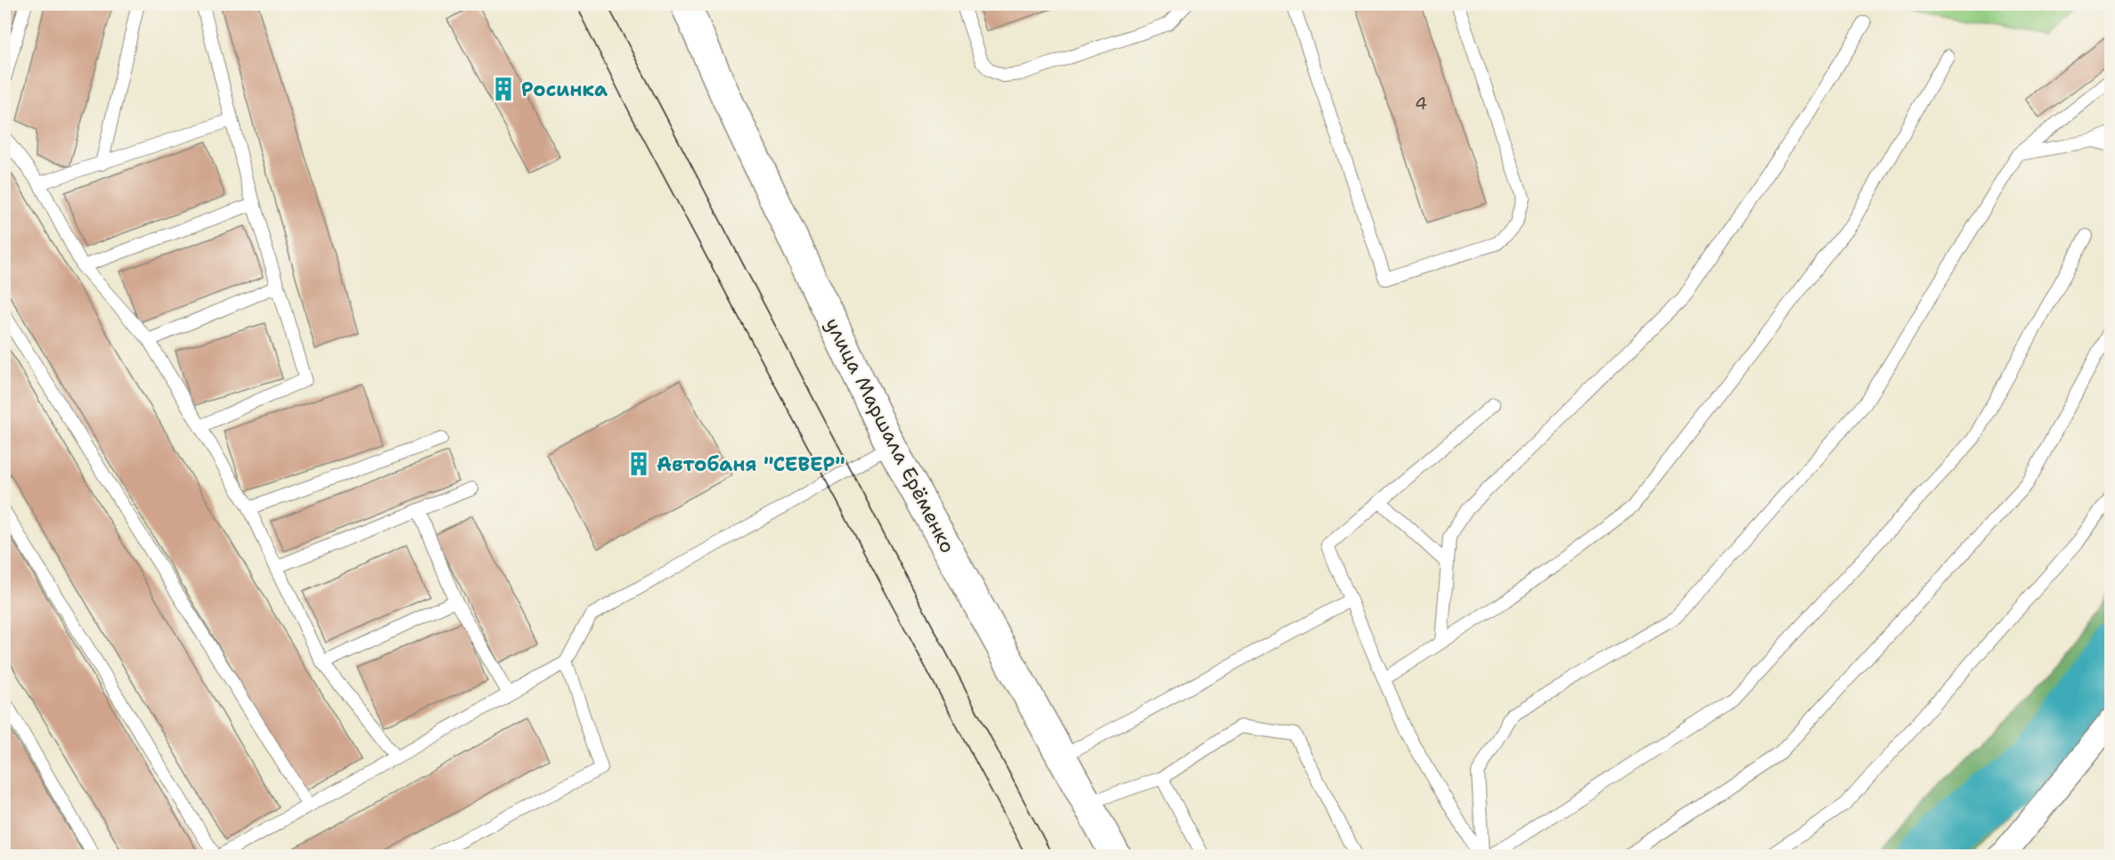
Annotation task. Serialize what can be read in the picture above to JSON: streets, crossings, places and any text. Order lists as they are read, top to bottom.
{
  "streets": {
    "main road": ["улица Маршала Ерёменко"]
  },
  "places": {
    "building": ["Росинка", "Автобаня \"СЕВЕР\""]
  },
  "house_numbers": ["4"]
}
